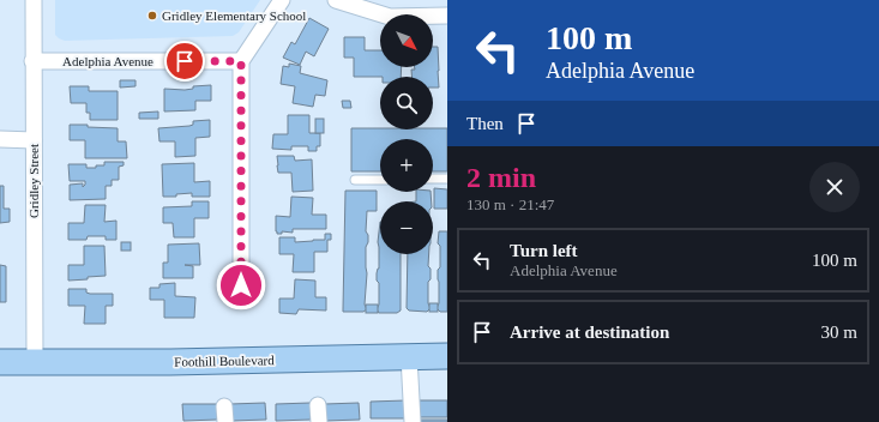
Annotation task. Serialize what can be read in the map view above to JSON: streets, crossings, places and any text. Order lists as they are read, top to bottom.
{
  "streets": {
    "main road": ["Foothill Boulevard"],
    "street": ["Adelphia Avenue", "Gridley Street"]
  },
  "crossings": [
    ["Adelphia Avenue", "Gridley Street"],
    ["Gridley Street", "Foothill Boulevard"]
  ],
  "places": ["Gridley Elementary School"],
  "north": "bottom right",
  "page": {
    "turn": ["100 m", "Adelphia Avenue"],
    "map_buttons": ["+", "−"],
    "then": "Then",
    "heading": ["2 min", "130 m · 21:47"],
    "list": [
      {
        "name": "Turn left",
        "note": "Adelphia Avenue",
        "value": "100 m"
      },
      {
        "name": "Arrive at destination",
        "value": "30 m"
      }
    ]
  }
}
